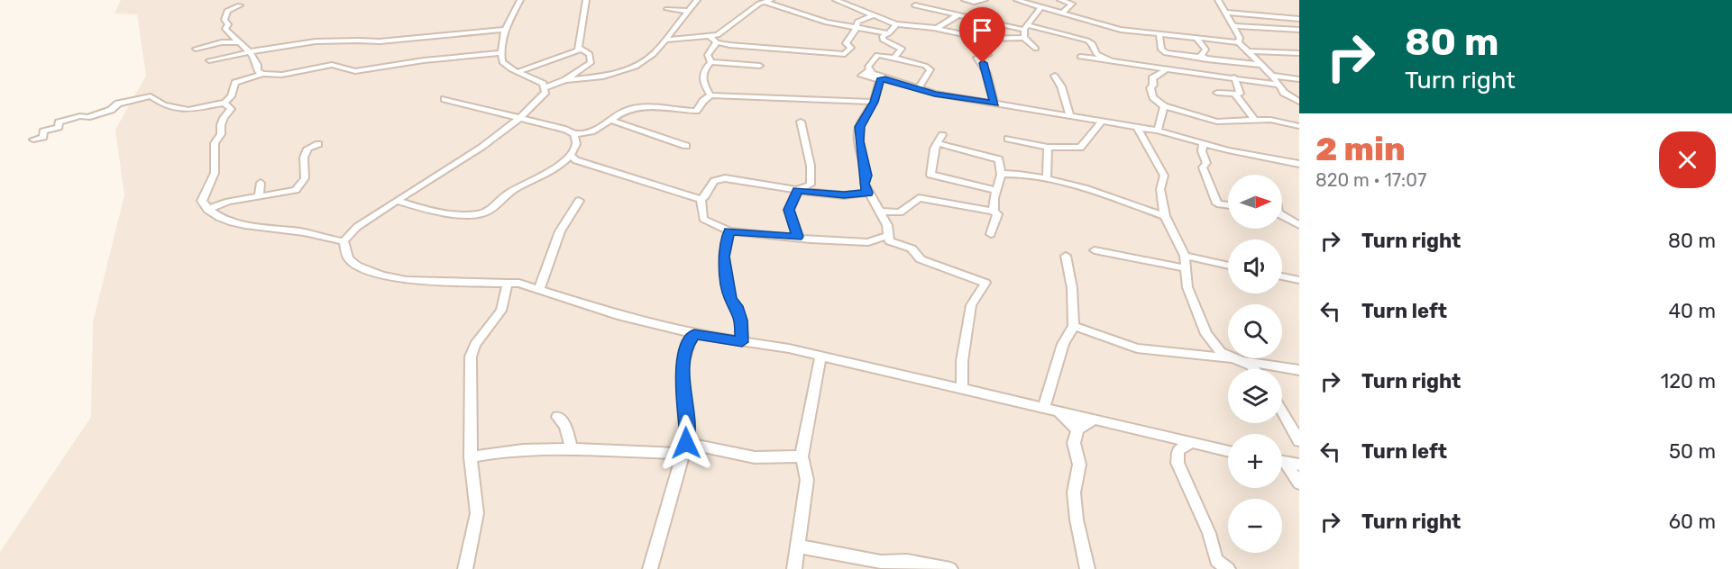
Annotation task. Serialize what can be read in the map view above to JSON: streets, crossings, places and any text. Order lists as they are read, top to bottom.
{
  "north": "right",
  "page": {
    "turn": ["80 m", "Turn right"],
    "heading": ["2 min", "820 m · 17:07"],
    "map_buttons": ["+", "−"],
    "list": [
      {
        "name": "Turn right",
        "value": "80 m"
      },
      {
        "name": "Turn left",
        "value": "40 m"
      },
      {
        "name": "Turn right",
        "value": "120 m"
      },
      {
        "name": "Turn left",
        "value": "50 m"
      },
      {
        "name": "Turn right",
        "value": "60 m"
      }
    ]
  }
}
